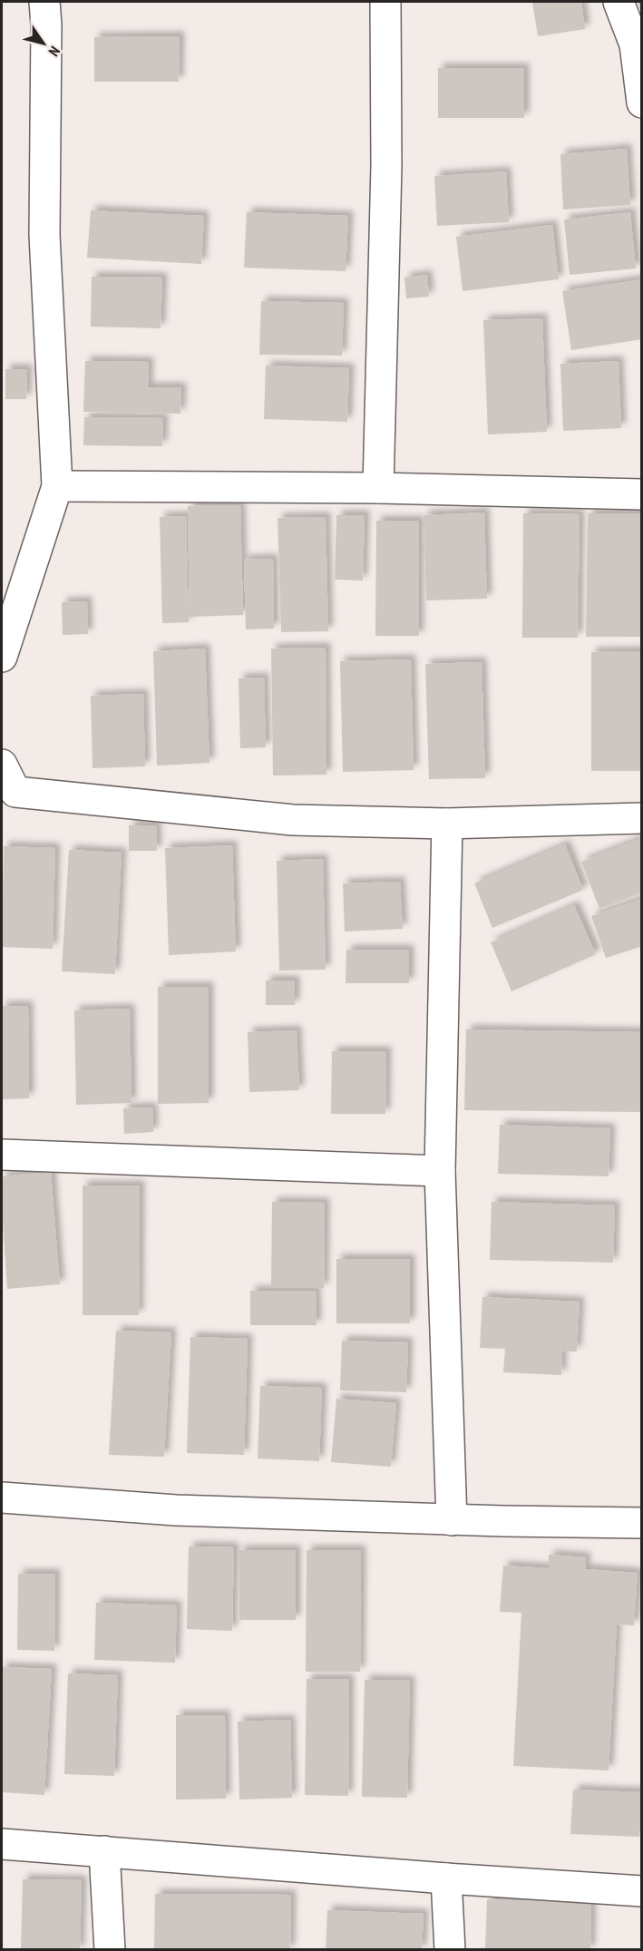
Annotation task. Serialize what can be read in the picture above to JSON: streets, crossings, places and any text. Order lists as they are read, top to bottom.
{
  "north": "bottom right"
}
